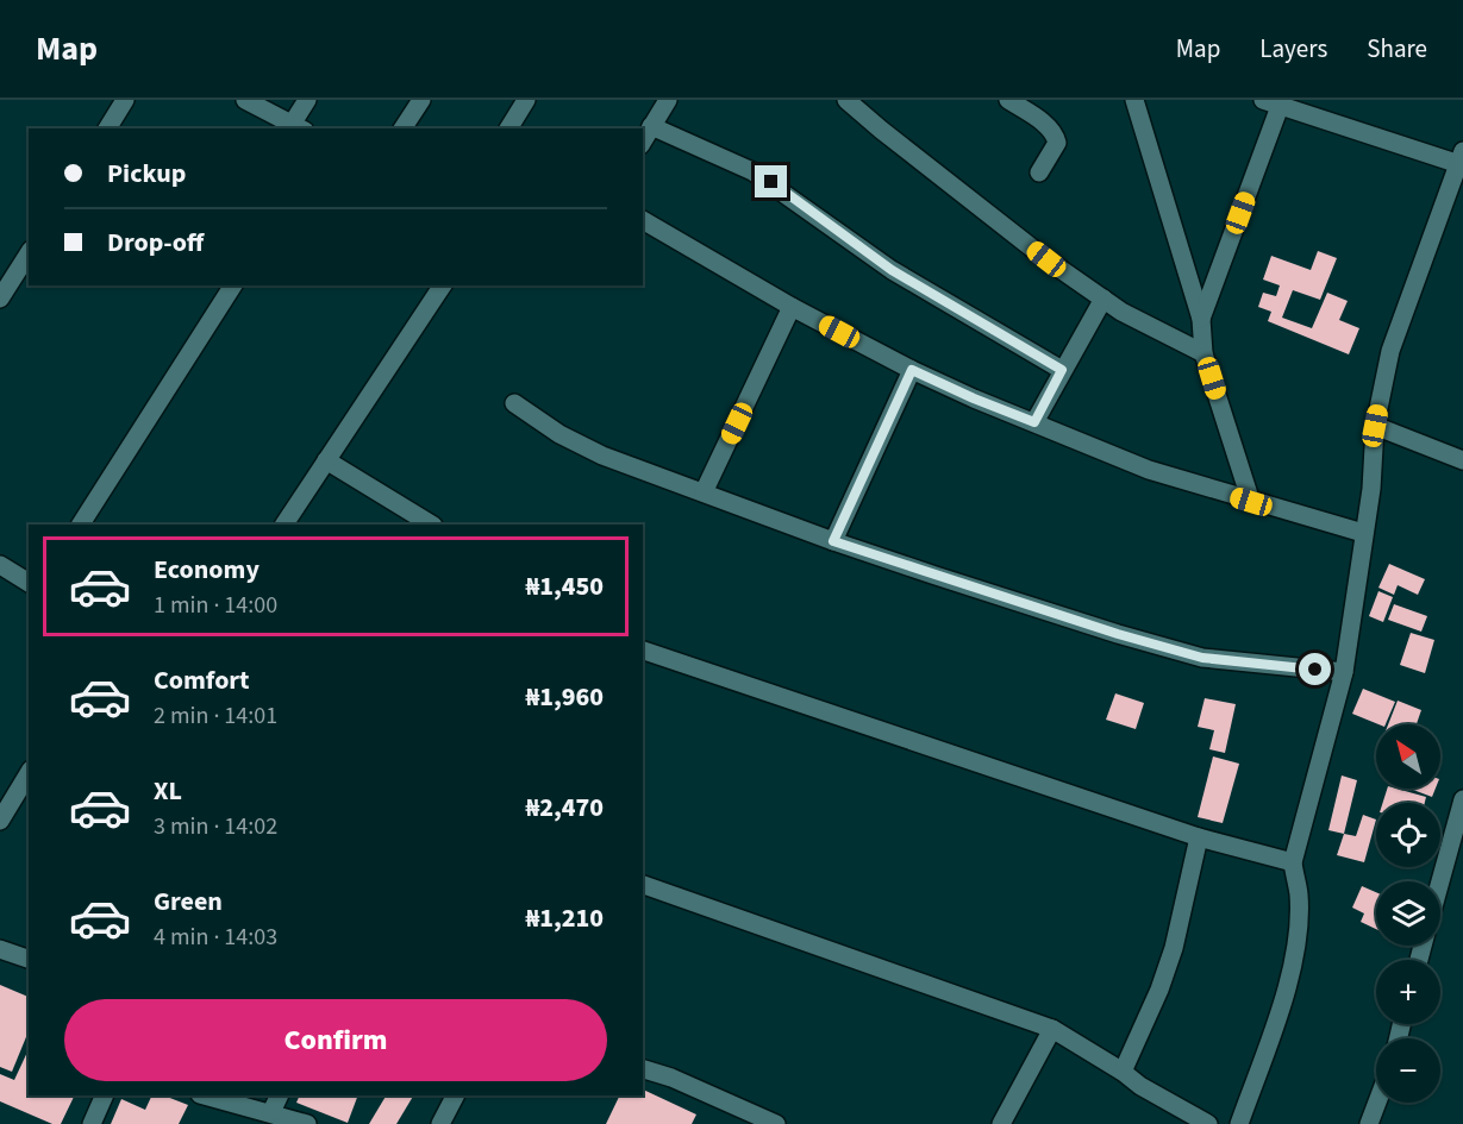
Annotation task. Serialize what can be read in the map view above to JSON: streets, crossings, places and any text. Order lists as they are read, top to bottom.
{
  "north": "top left",
  "page": {
    "header": "Map",
    "nav": ["Map", "Layers", "Share"],
    "banner": ["Pickup", "Drop-off"],
    "list": [
      {
        "name": "Economy",
        "note": "1 min · 14:00",
        "value": "₦1,450"
      },
      {
        "name": "Comfort",
        "note": "2 min · 14:01",
        "value": "₦1,960"
      },
      {
        "name": "XL",
        "note": "3 min · 14:02",
        "value": "₦2,470"
      },
      {
        "name": "Green",
        "note": "4 min · 14:03",
        "value": "₦1,210"
      }
    ],
    "map_buttons": ["+", "−"],
    "buttons": "Confirm"
  }
}
